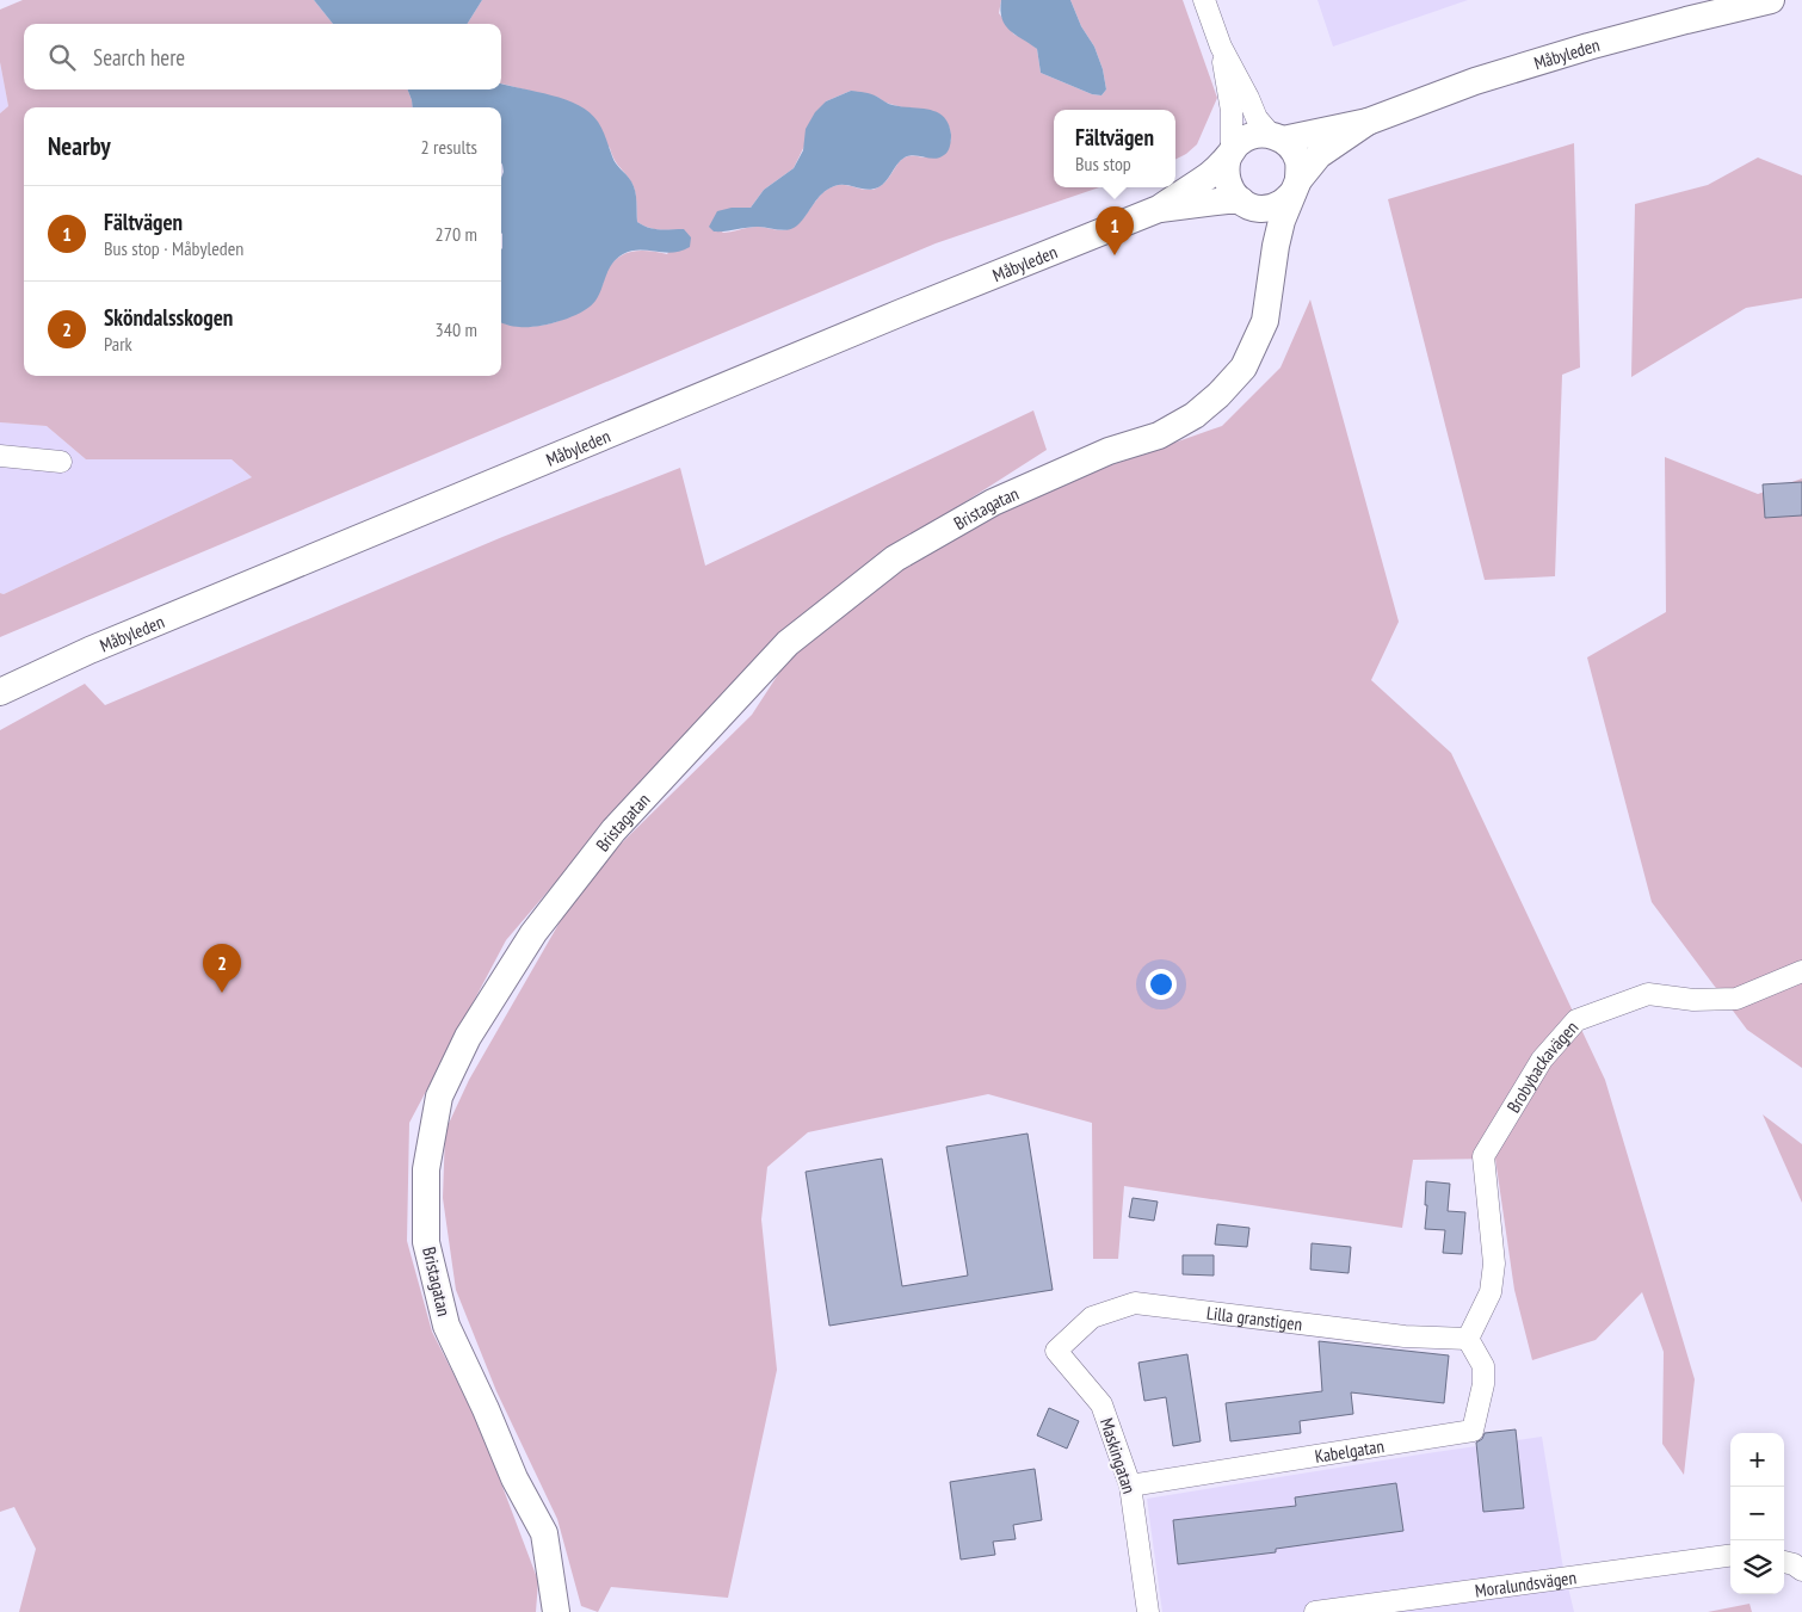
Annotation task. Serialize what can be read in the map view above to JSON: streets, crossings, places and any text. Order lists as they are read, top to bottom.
{
  "streets": {
    "street": [
      "Måbyleden",
      "Bristagatan",
      "Brobybackavägen",
      "Lilla granstigen",
      "Kabelgatan",
      "Maskingatan",
      "Moralundsvägen"
    ]
  },
  "crossings": [
    ["Måbyleden", "Bristagatan"],
    ["Brobybackavägen", "Lilla granstigen"],
    ["Brobybackavägen", "Kabelgatan"],
    ["Lilla granstigen", "Kabelgatan"],
    ["Lilla granstigen", "Maskingatan"],
    ["Kabelgatan", "Maskingatan"]
  ],
  "page": {
    "search": "Search here",
    "heading": ["Nearby", "2 results"],
    "popup": ["Fältvägen", "Bus stop"],
    "list": [
      {
        "mark": "1",
        "name": "Fältvägen",
        "note": "Bus stop · Måbyleden",
        "value": "270 m"
      },
      {
        "mark": "2",
        "name": "Sköndalsskogen",
        "note": "Park",
        "value": "340 m"
      }
    ],
    "pins": ["1", "2"],
    "map_buttons": ["+", "−"]
  }
}
